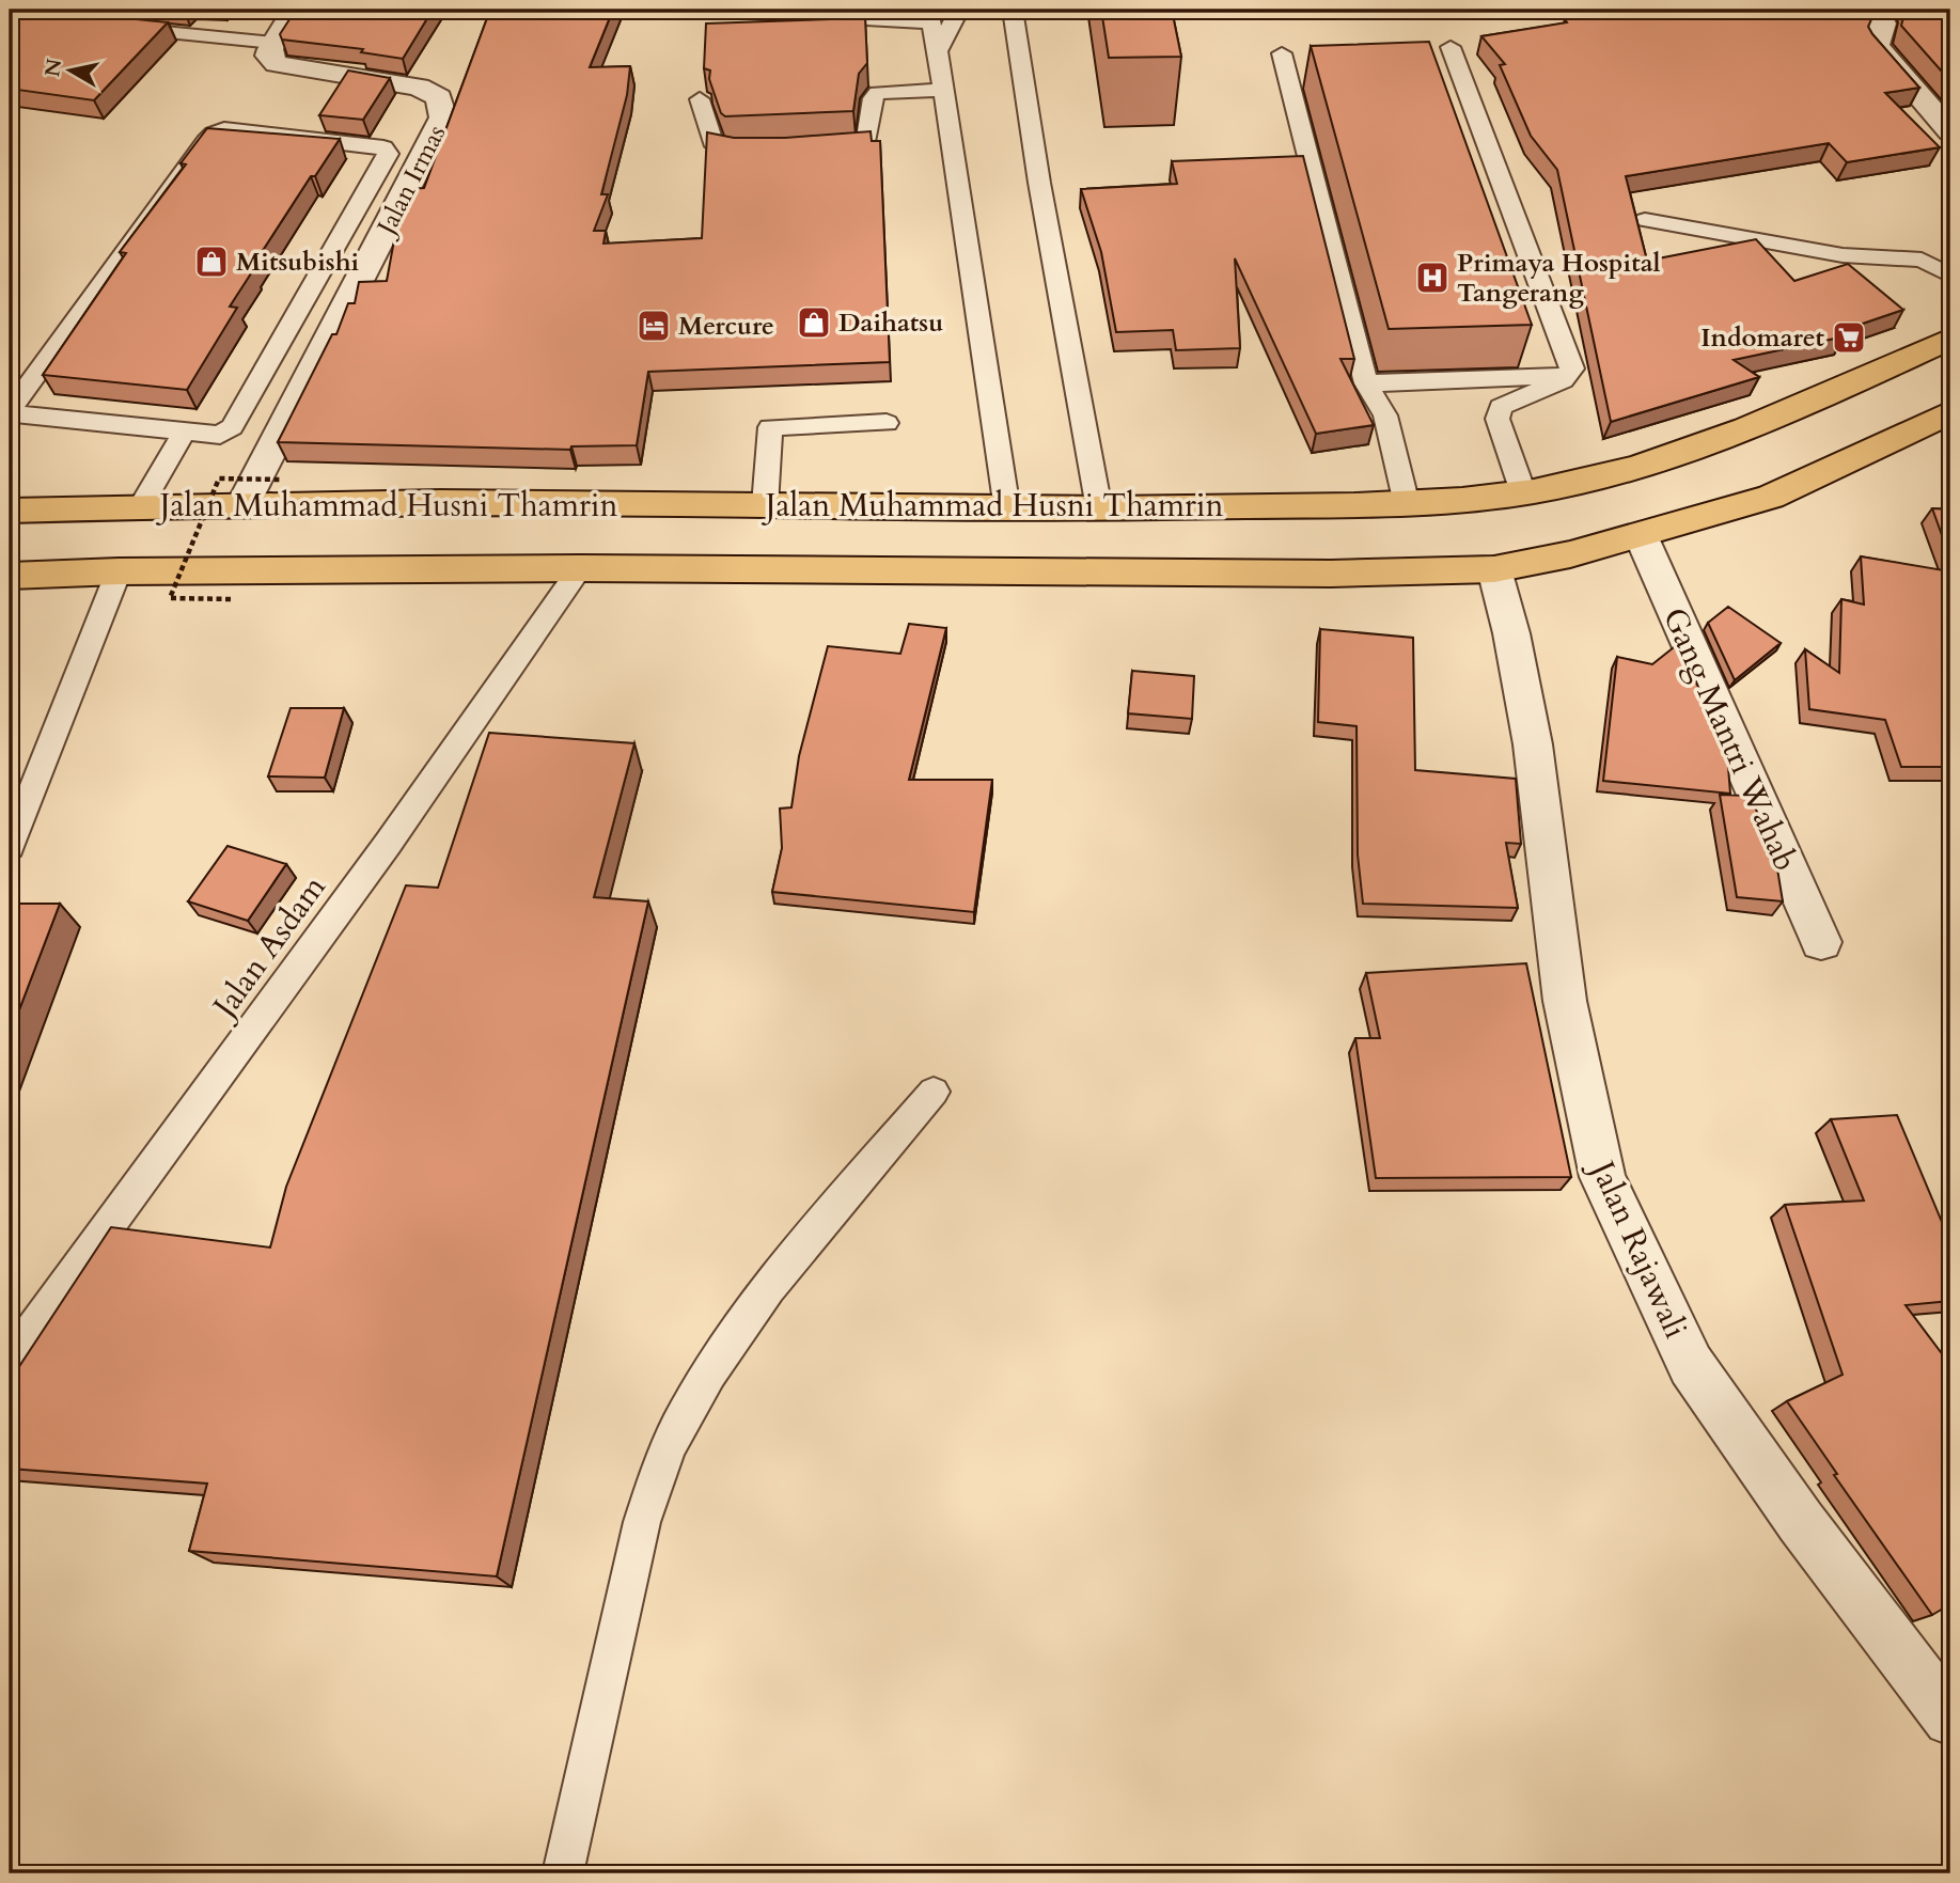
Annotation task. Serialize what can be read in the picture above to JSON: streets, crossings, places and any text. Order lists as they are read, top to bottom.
{
  "streets": {
    "main road": ["Jalan Muhammad Husni Thamrin"],
    "street": ["Jalan Irmas", "Gang Mantri Wahab", "Jalan Rajawali"],
    "lane": ["Jalan Asdam"]
  },
  "crossings": [
    ["Jalan Irmas", "Jalan Muhammad Husni Thamrin"],
    ["Jalan Muhammad Husni Thamrin", "Gang Mantri Wahab"],
    ["Jalan Muhammad Husni Thamrin", "Jalan Asdam"],
    ["Jalan Muhammad Husni Thamrin", "Jalan Rajawali"]
  ],
  "places": {
    "shop": ["Mitsubishi", "Daihatsu"],
    "hospital": ["Primaya Hospital Tangerang"],
    "hotel": ["Mercure"],
    "supermarket": ["Indomaret"]
  },
  "north": "left"
}
